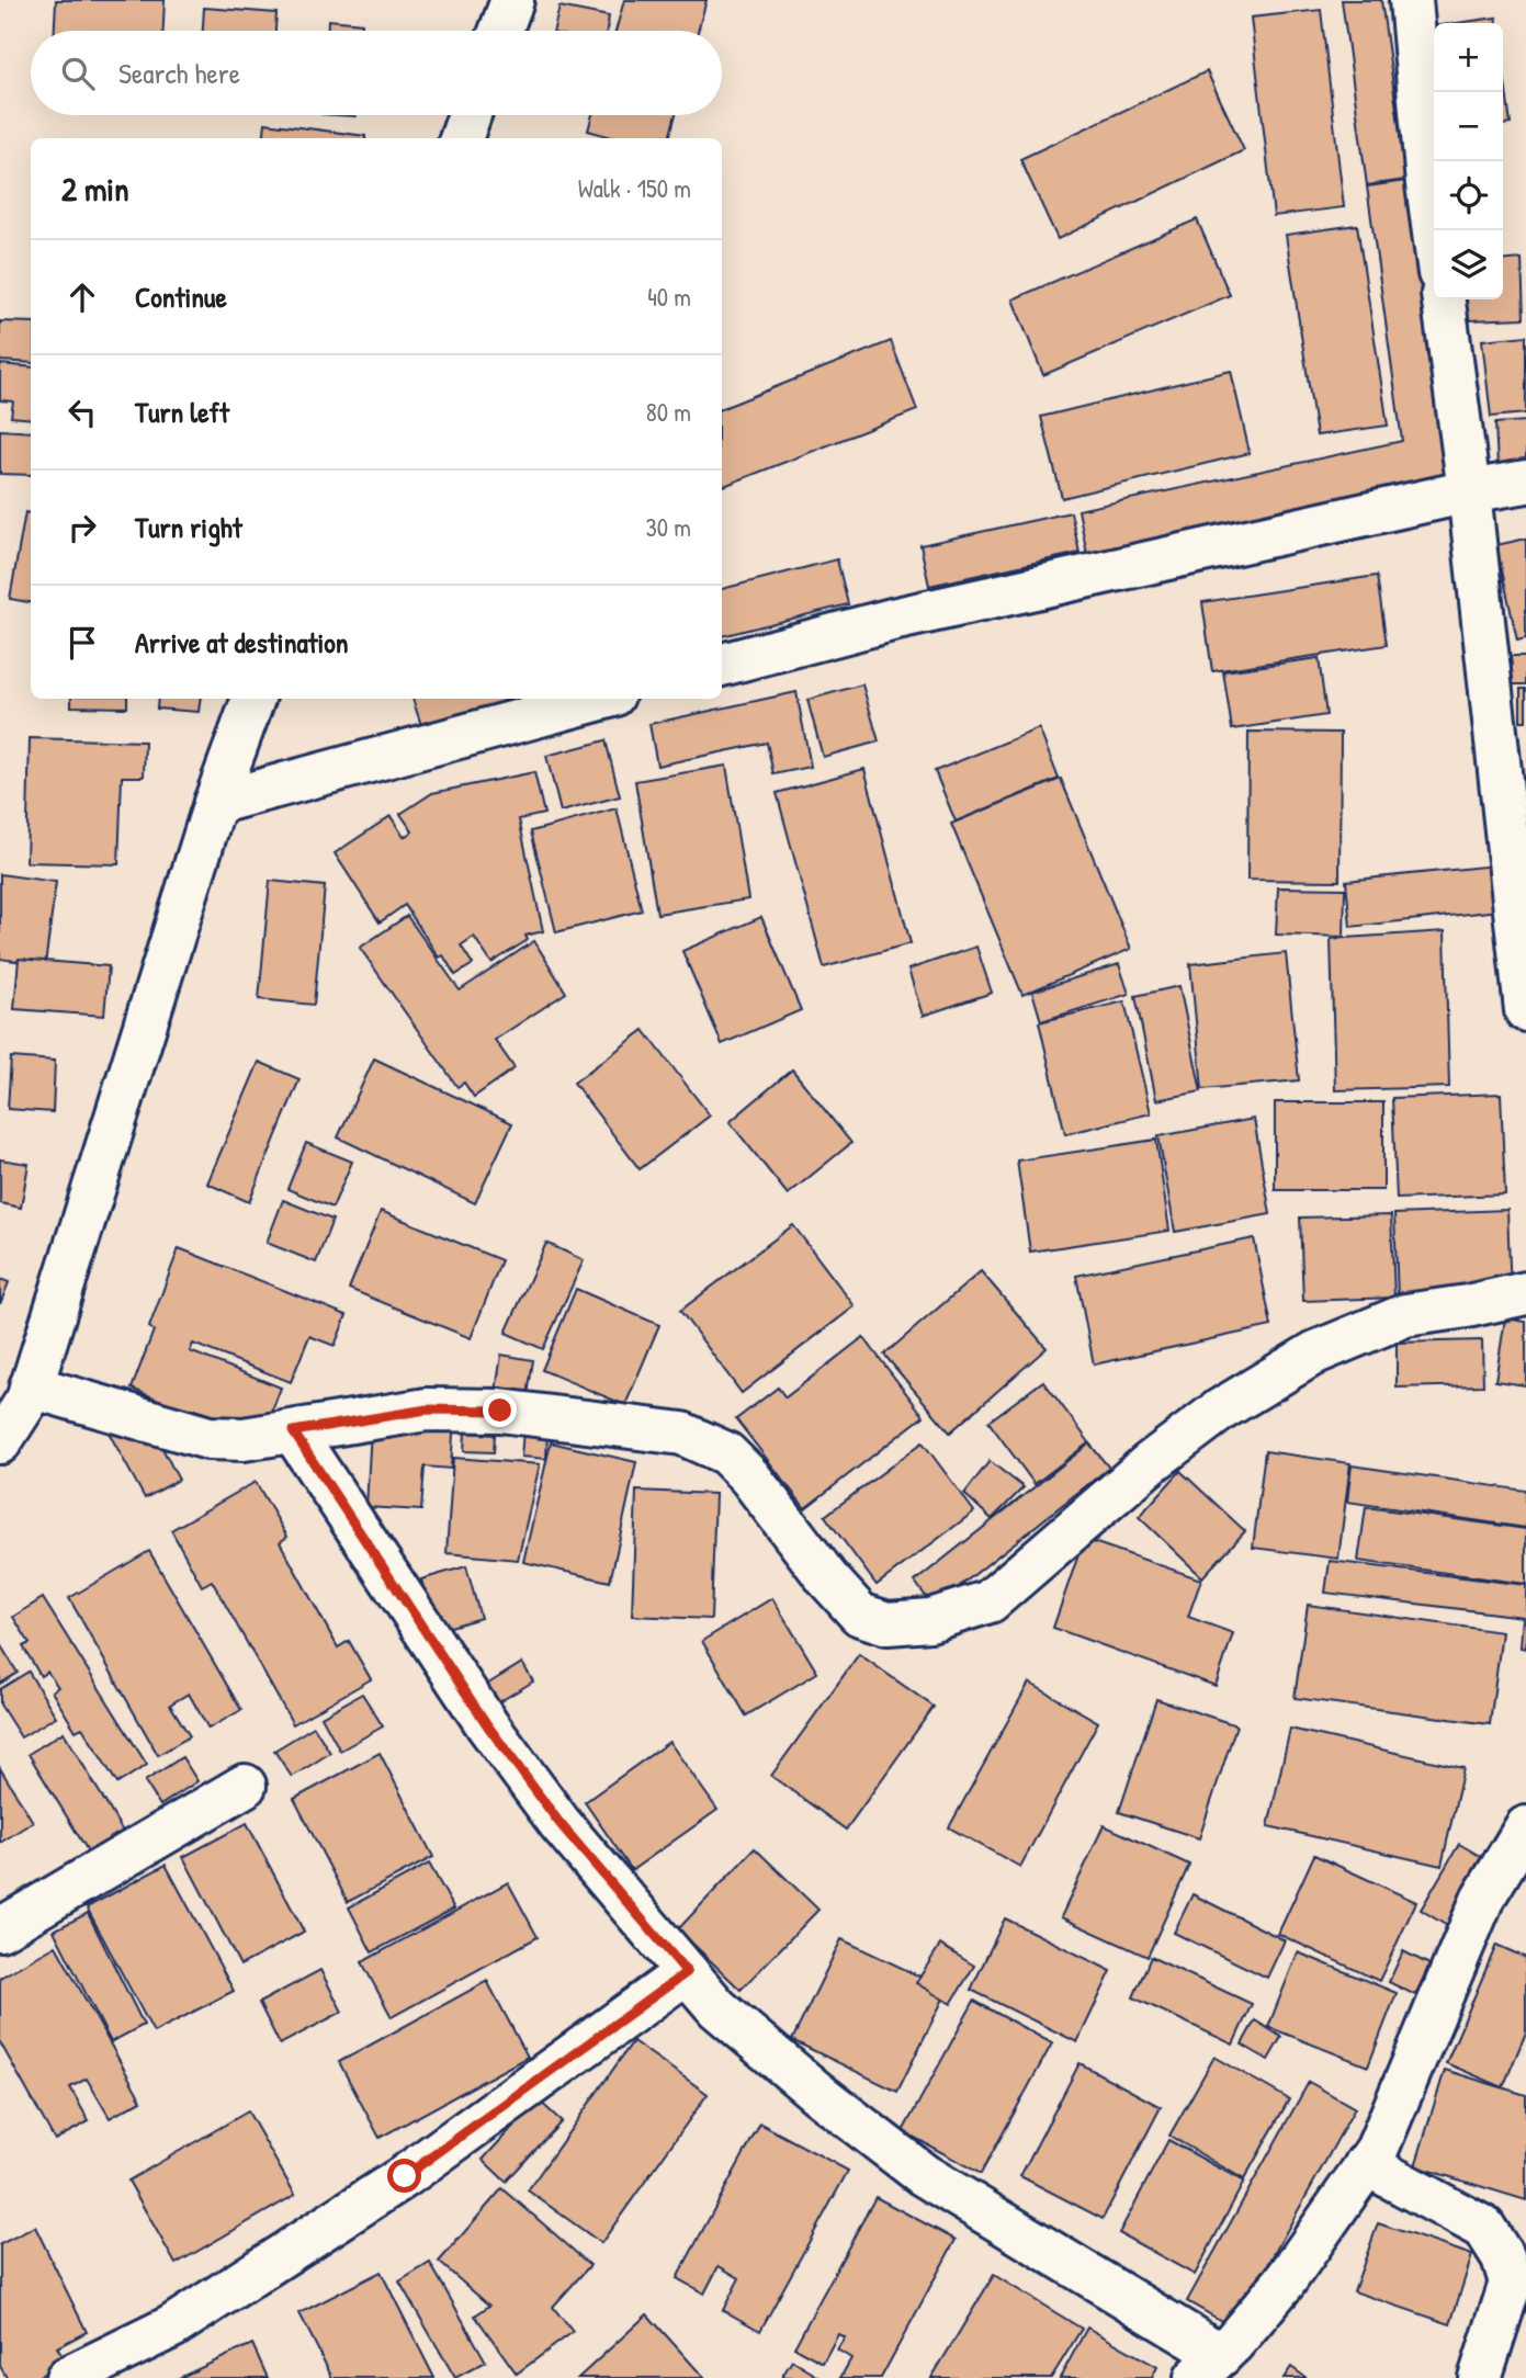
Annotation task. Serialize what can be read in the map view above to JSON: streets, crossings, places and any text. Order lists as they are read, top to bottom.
{
  "page": {
    "map_buttons": ["+", "−"],
    "search": "Search here",
    "heading": ["2 min", "Walk · 150 m"],
    "list": [
      ["Continue", "40 m"],
      ["Turn left", "80 m"],
      ["Turn right", "30 m"],
      "Arrive at destination"
    ]
  }
}
